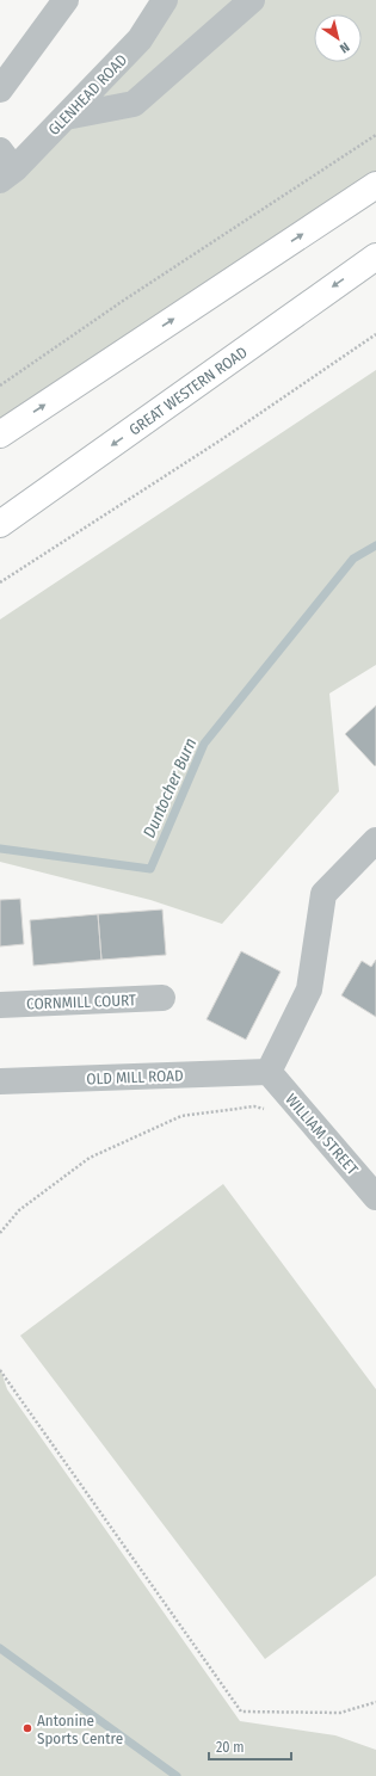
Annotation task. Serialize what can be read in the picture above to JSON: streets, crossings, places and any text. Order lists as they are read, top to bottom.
{
  "streets": {
    "main road": ["GREAT WESTERN ROAD"],
    "street": [
      "GLENHEAD ROAD",
      "CORNMILL COURT",
      "OLD MILL ROAD",
      "WILLIAM STREET"
    ]
  },
  "crossings": [
    ["OLD MILL ROAD", "WILLIAM STREET"]
  ],
  "water": ["Duntocher Burn"],
  "places": ["Antonine Sports Centre"],
  "scale_bar": "20 m",
  "north": "bottom right"
}
